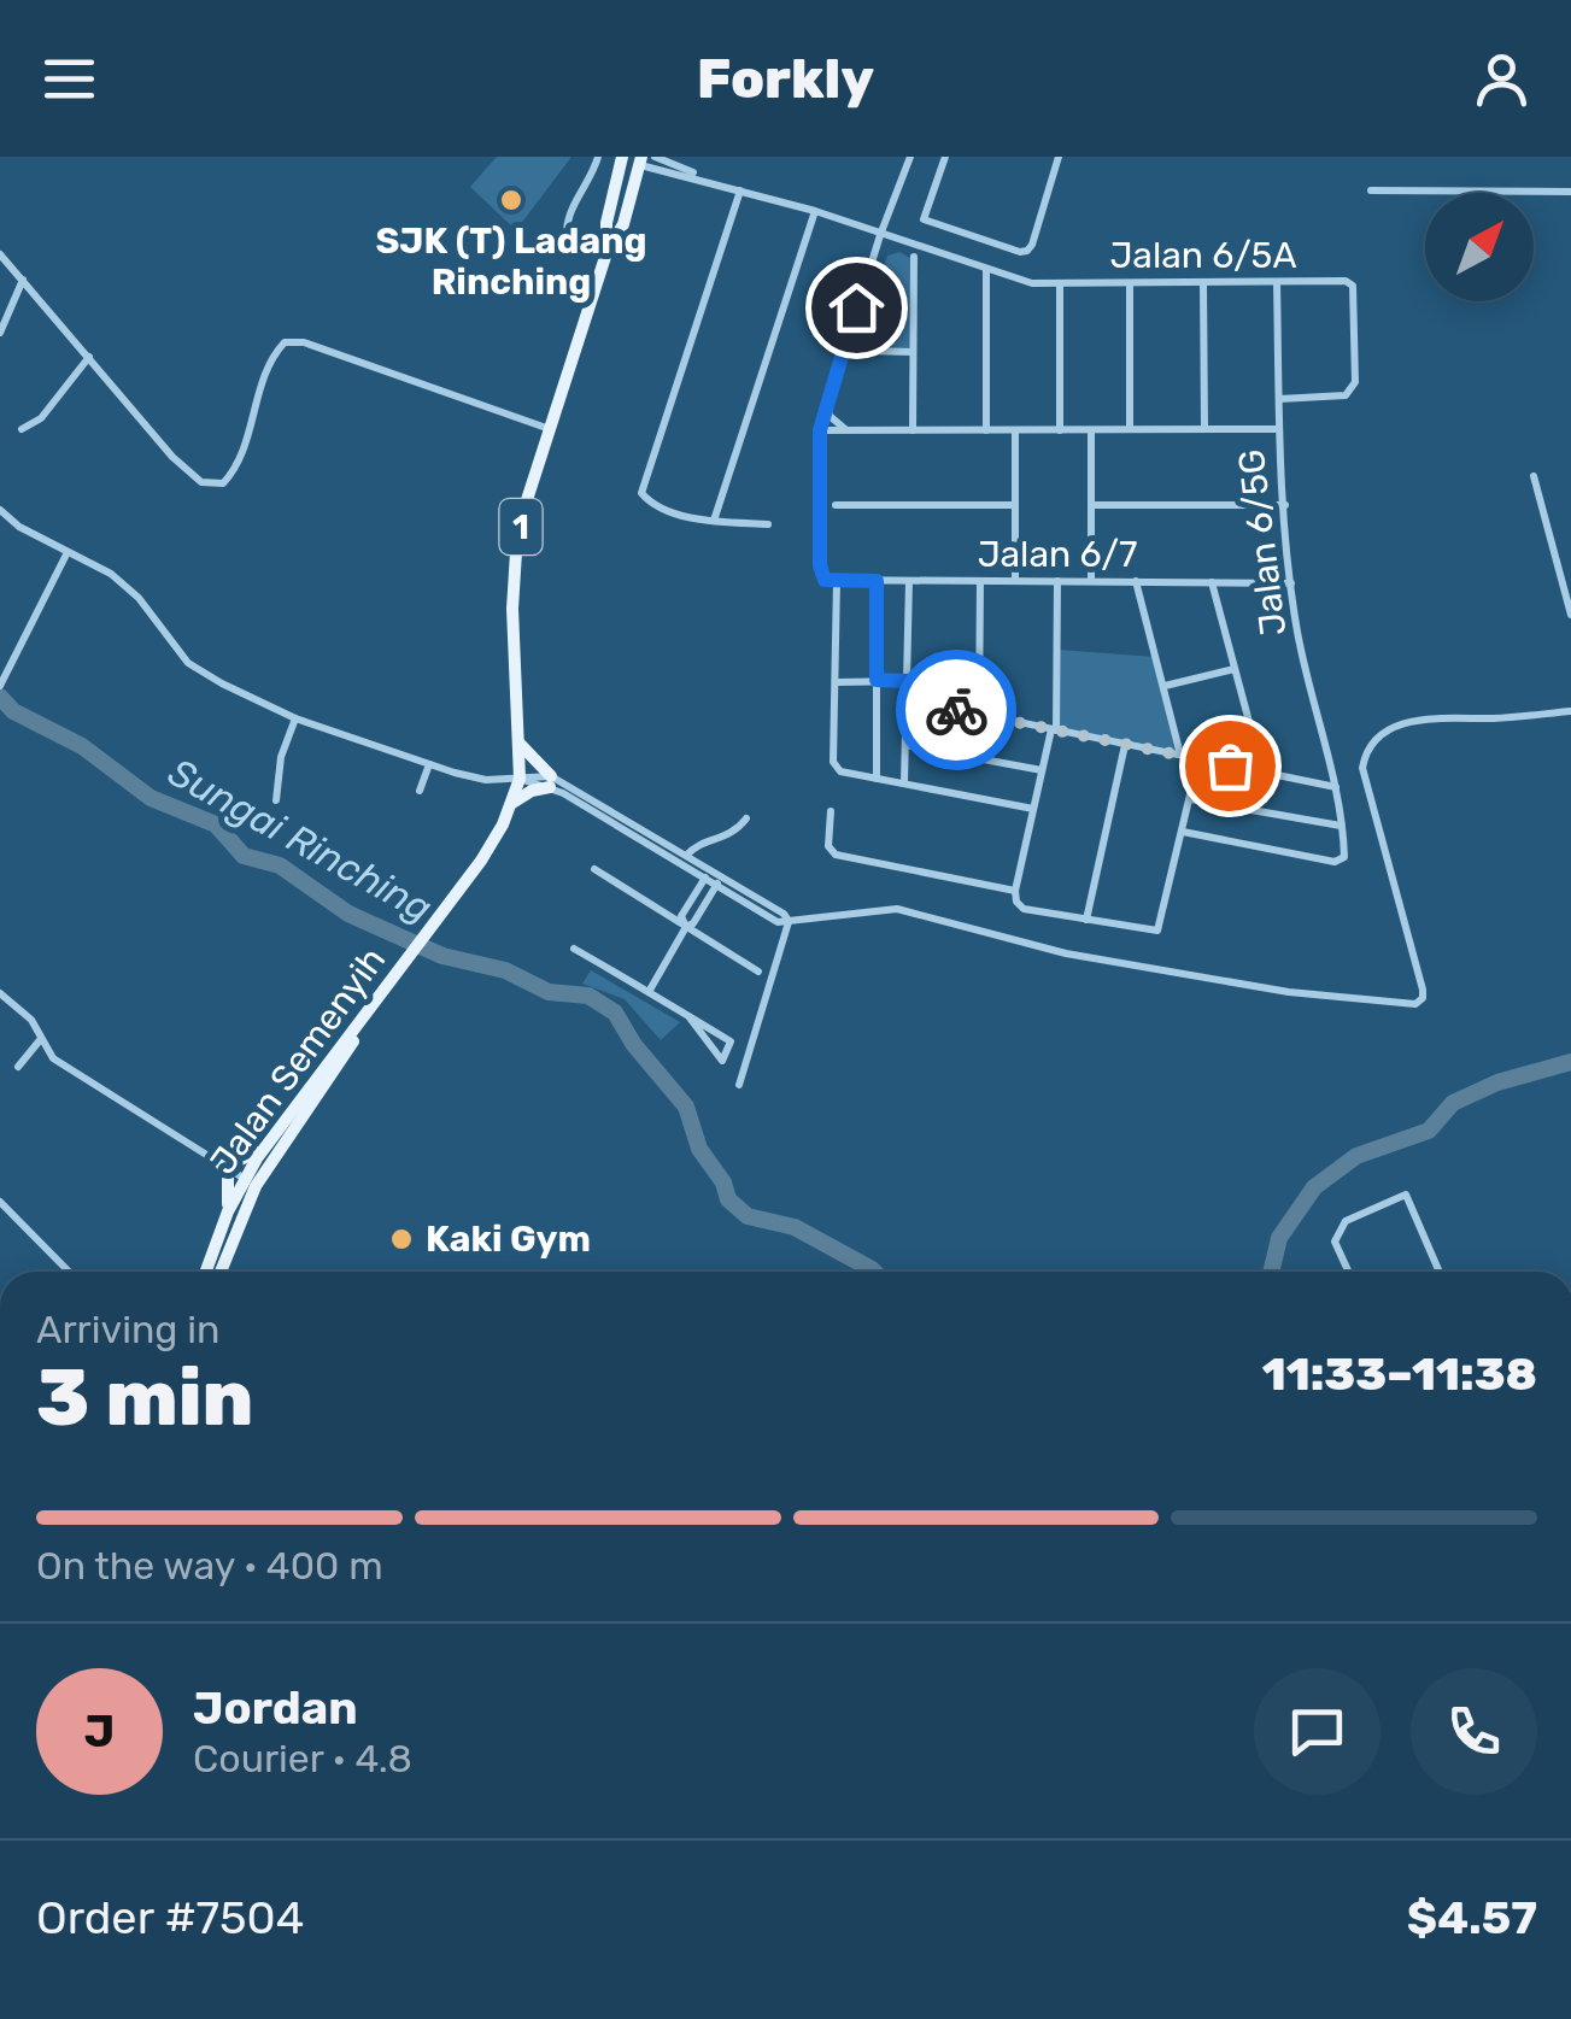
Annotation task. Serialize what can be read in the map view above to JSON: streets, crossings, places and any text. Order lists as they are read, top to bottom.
{
  "streets": {
    "main road": ["1", "Jalan Semenyih"],
    "street": ["Jalan 6/5A", "Jalan 6/5G", "Jalan 6/7"]
  },
  "crossings": [
    ["1", "Jalan Semenyih"],
    ["Jalan 6/5G", "Jalan 6/7"]
  ],
  "water": ["Sungai Rinching"],
  "places": ["SJK (T) Ladang Rinching", "Kaki Gym"],
  "north": "top right",
  "page": {
    "header": "Forkly",
    "heading": ["3 min", "Arriving in", "11:33–11:38"],
    "panel": [
      "Jordan",
      "Courier · 4.8",
      "Order #7504",
      "$4.57"
    ],
    "bar": "On the way · 400 m",
    "round": "J"
  }
}
